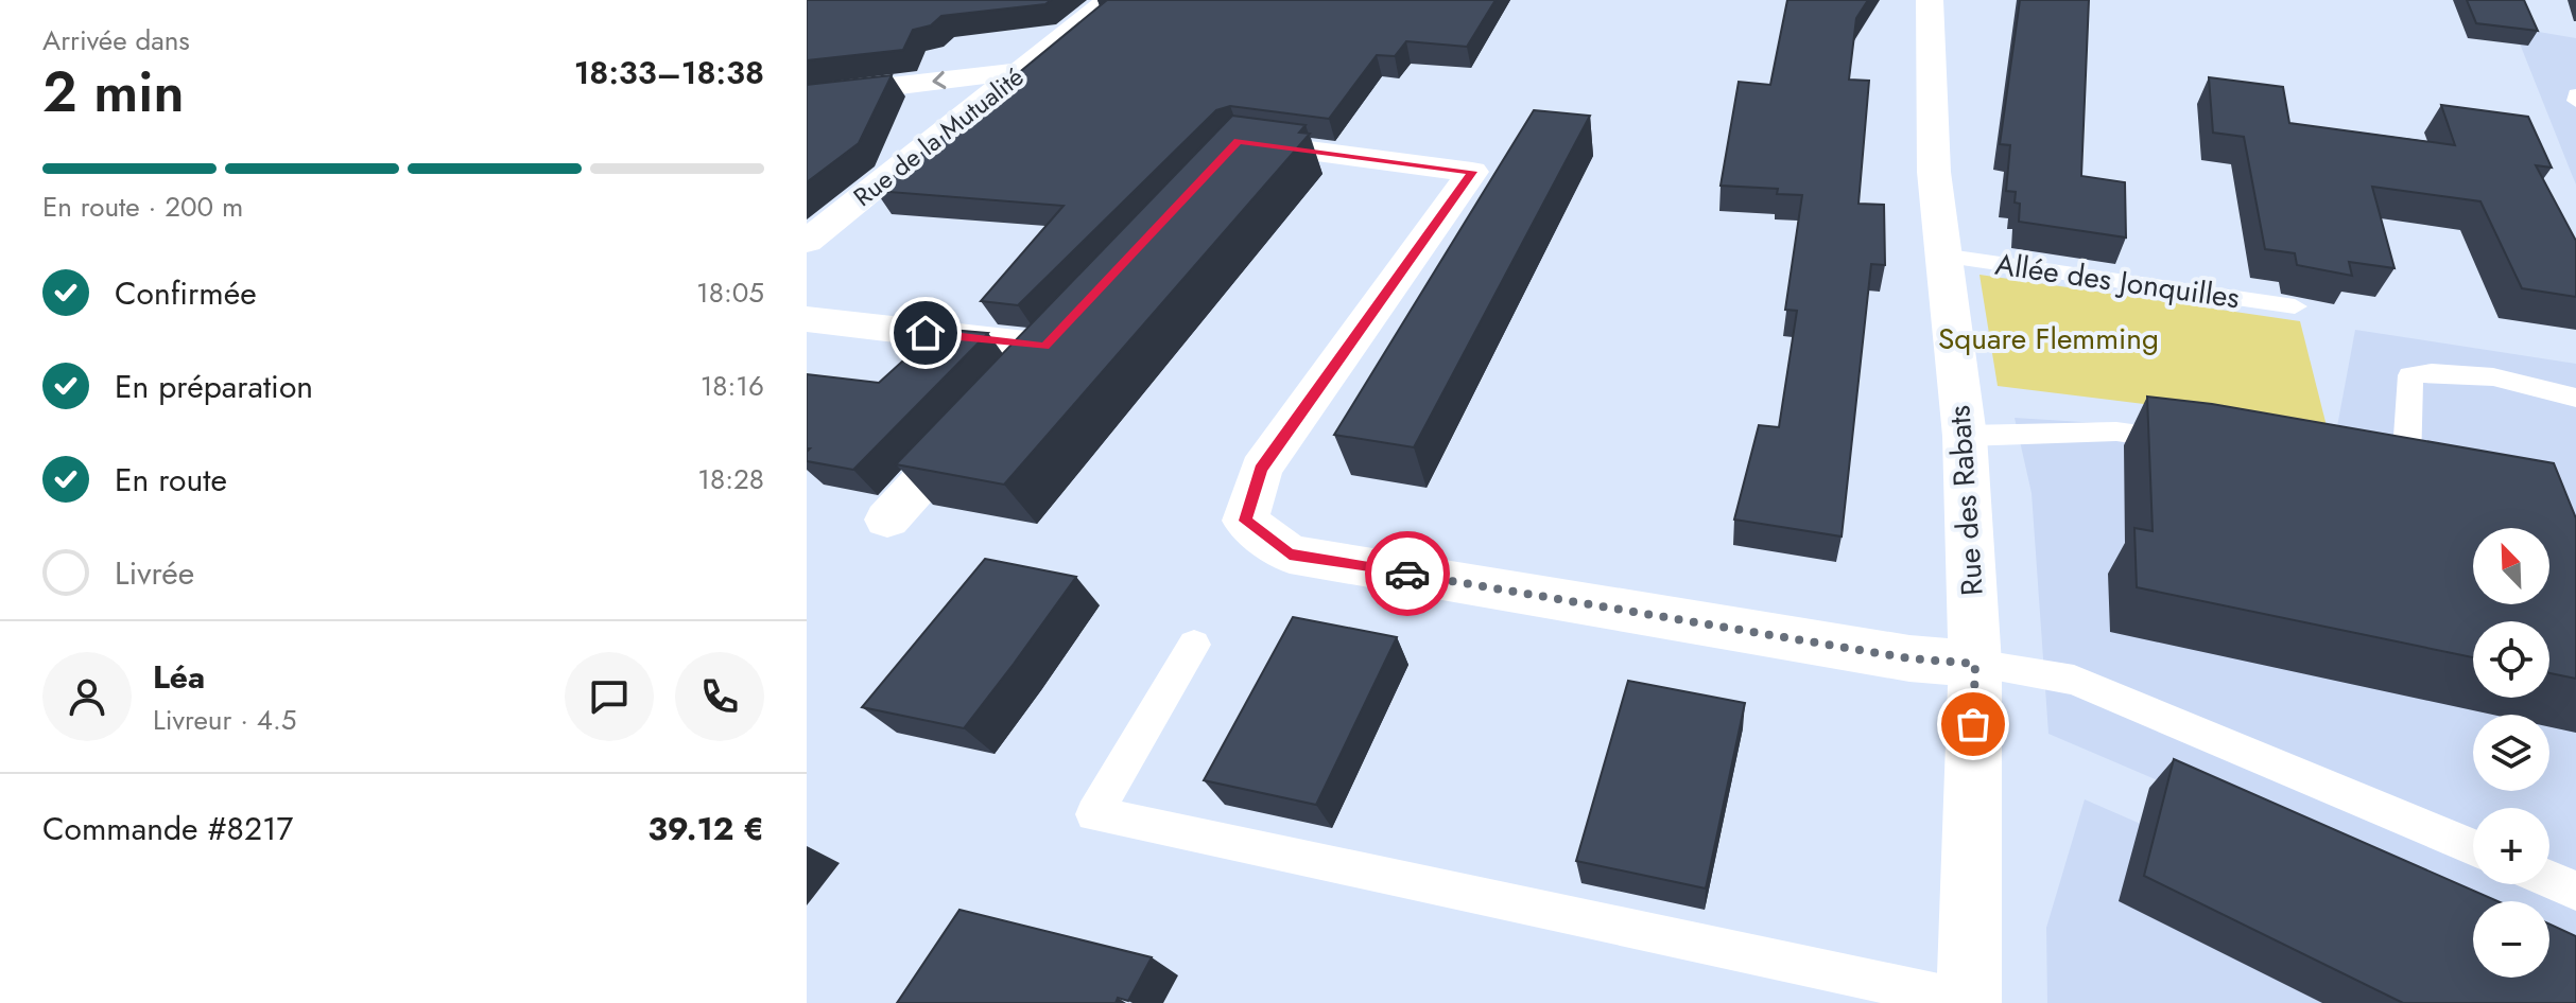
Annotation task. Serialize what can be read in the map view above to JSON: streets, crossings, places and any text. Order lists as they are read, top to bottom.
{
  "streets": {
    "street": ["Rue de la Mutualité", "Rue des Rabats"],
    "lane": ["Allée des Jonquilles"]
  },
  "crossings": [
    ["Allée des Jonquilles", "Rue des Rabats"]
  ],
  "parks": ["Square Flemming"],
  "north": "top left",
  "page": {
    "heading": ["2 min", "Arrivée dans", "18:33–18:38"],
    "panel": [
      "Léa",
      "Livreur · 4.5",
      "Commande #8217",
      "39.12 €"
    ],
    "bar": "En route · 200 m",
    "list": [
      ["Confirmée", "18:05"],
      ["En préparation", "18:16"],
      ["En route", "18:28"],
      "Livrée"
    ],
    "map_buttons": ["+", "−"]
  }
}
